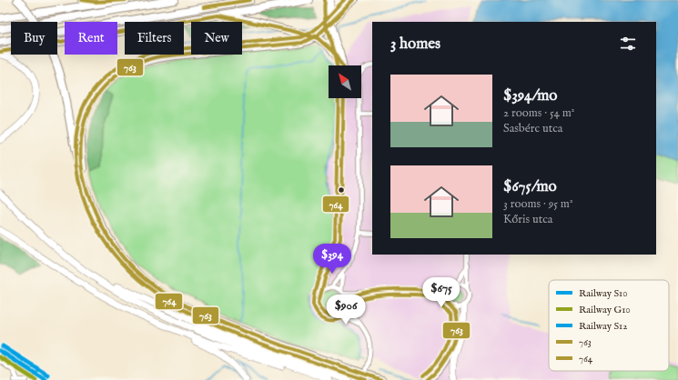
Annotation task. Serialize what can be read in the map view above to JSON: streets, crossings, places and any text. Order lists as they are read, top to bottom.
{
  "lines": [
    "transit line 763",
    "transit line 764",
    "rail line S12",
    "rail line S10",
    "rail line G10"
  ],
  "legend": [
    "Railway S10",
    "Railway G10",
    "Railway S12",
    "763",
    "764"
  ],
  "north": "top left",
  "page": {
    "chip": [
      "Buy",
      "Rent",
      "Filters",
      "New"
    ],
    "heading": "3 homes",
    "list": [
      {
        "name": "$394/mo",
        "note": "2 rooms · 54 m² · Sasbérc utca"
      },
      {
        "name": "$675/mo",
        "note": "3 rooms · 95 m² · Kőris utca"
      }
    ],
    "price": ["$394", "$675", "$906"]
  }
}
